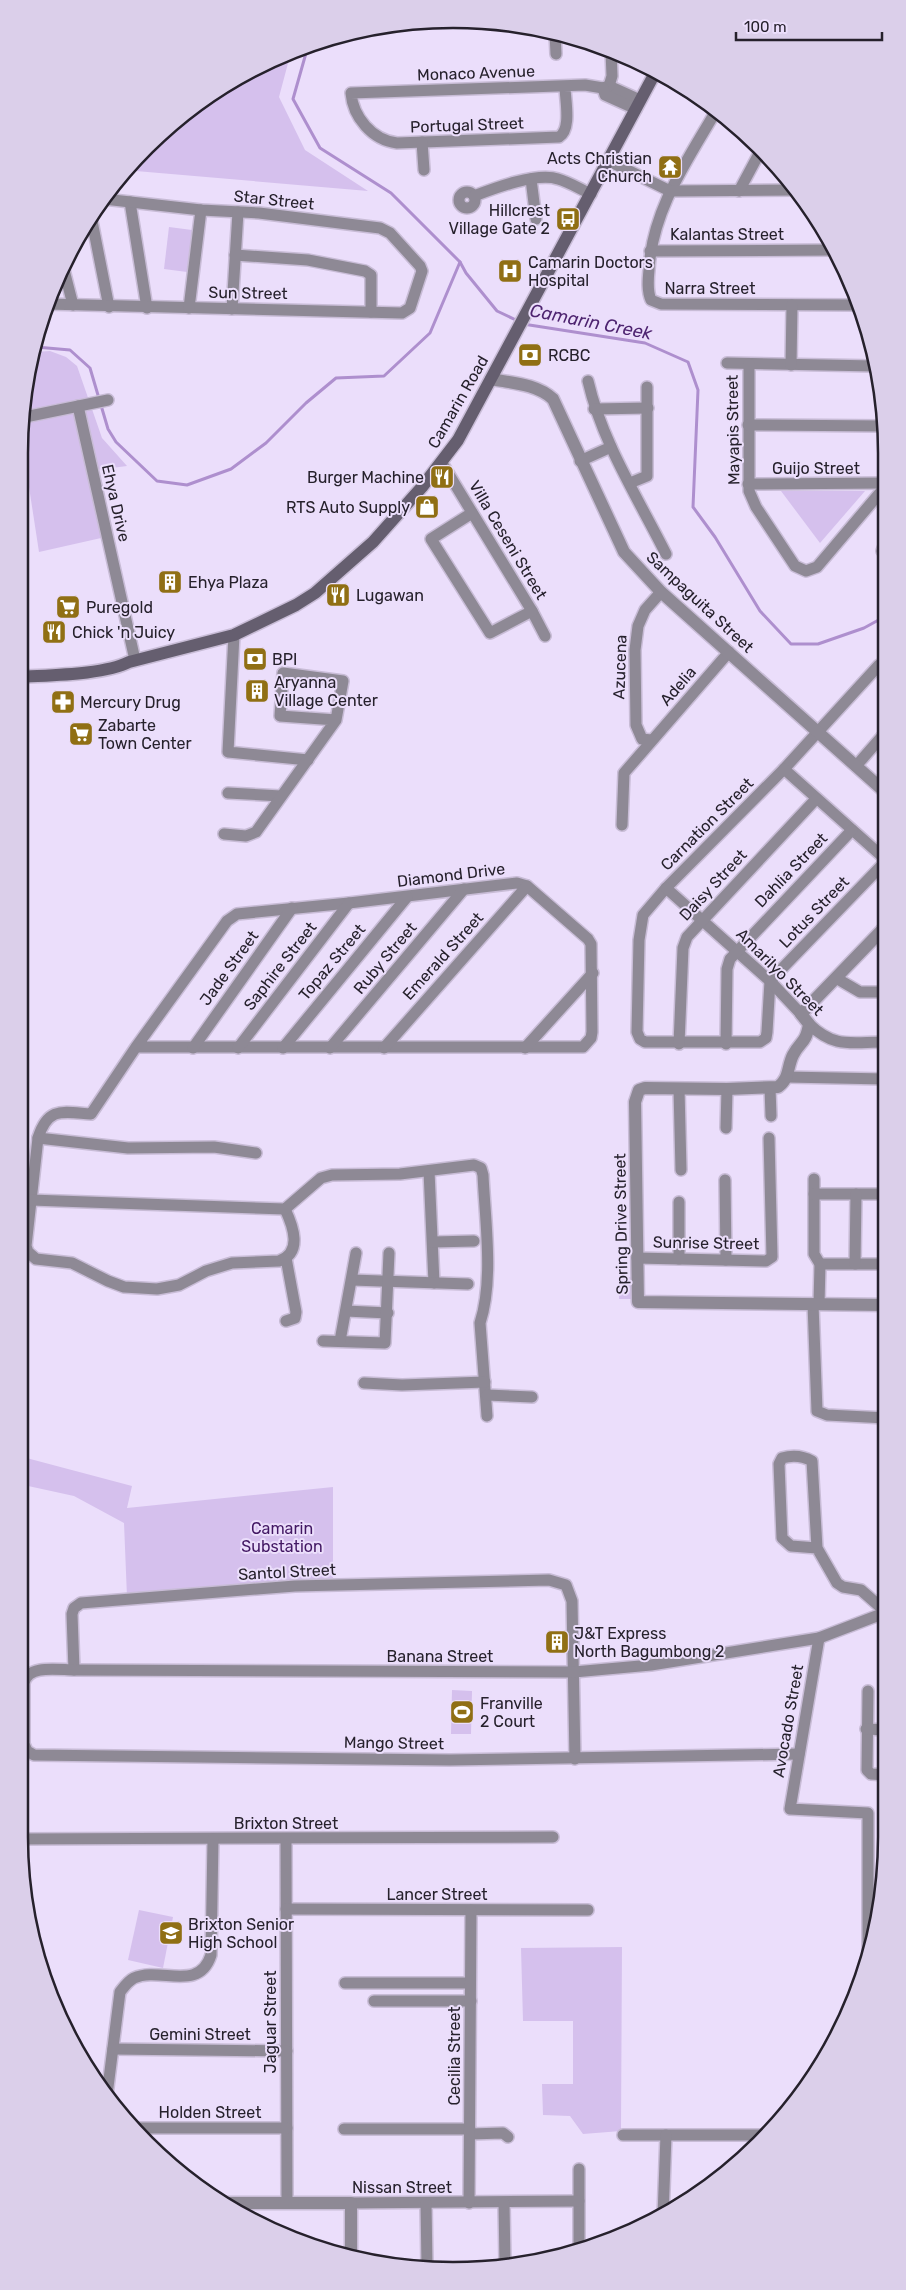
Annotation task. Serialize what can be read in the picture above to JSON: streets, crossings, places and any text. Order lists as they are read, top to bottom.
{
  "streets": {
    "main road": ["Camarin Road"],
    "street": [
      "Monaco Avenue",
      "Portugal Street",
      "Star Street",
      "Kalantas Street",
      "Narra Street",
      "Sun Street",
      "Mayapis Street",
      "Guijo Street",
      "Ehya Drive",
      "Villa Ceseni Street",
      "Sampaguita Street",
      "Azucena",
      "Adelia",
      "Carnation Street",
      "Dahlia Street",
      "Diamond Drive",
      "Daisy Street",
      "Lotus Street",
      "Emerald Street",
      "Ruby Street",
      "Topaz Street",
      "Saphire Street",
      "Jade Street",
      "Amarilyo Street",
      "Spring Drive Street",
      "Sunrise Street",
      "Santol Street",
      "Banana Street",
      "Avocado Street",
      "Mango Street",
      "Brixton Street",
      "Lancer Street",
      "Jaguar Street",
      "Gemini Street",
      "Cecilia Street",
      "Holden Street",
      "Nissan Street"
    ]
  },
  "crossings": [
    ["Monaco Avenue", "Portugal Street"],
    ["Monaco Avenue", "Camarin Road"],
    ["Star Street", "Sun Street"],
    ["Kalantas Street", "Narra Street"],
    ["Camarin Road", "Ehya Drive"],
    ["Camarin Road", "Villa Ceseni Street"],
    ["Camarin Road", "Sampaguita Street"],
    ["Mayapis Street", "Guijo Street"],
    ["Sampaguita Street", "Azucena"],
    ["Sampaguita Street", "Adelia"],
    ["Sampaguita Street", "Carnation Street"],
    ["Azucena", "Adelia"],
    ["Carnation Street", "Daisy Street"],
    ["Carnation Street", "Amarilyo Street"],
    ["Dahlia Street", "Amarilyo Street"],
    ["Diamond Drive", "Emerald Street"],
    ["Diamond Drive", "Ruby Street"],
    ["Diamond Drive", "Topaz Street"],
    ["Diamond Drive", "Saphire Street"],
    ["Diamond Drive", "Jade Street"],
    ["Daisy Street", "Amarilyo Street"],
    ["Lotus Street", "Amarilyo Street"],
    ["Spring Drive Street", "Sunrise Street"],
    ["Santol Street", "Banana Street"],
    ["Banana Street", "Avocado Street"],
    ["Avocado Street", "Mango Street"],
    ["Brixton Street", "Jaguar Street"],
    ["Lancer Street", "Jaguar Street"],
    ["Lancer Street", "Cecilia Street"],
    ["Jaguar Street", "Gemini Street"],
    ["Jaguar Street", "Holden Street"],
    ["Jaguar Street", "Nissan Street"],
    ["Cecilia Street", "Nissan Street"]
  ],
  "water": ["Camarin Creek"],
  "parks": ["Camarin Substation"],
  "places": {
    "temple": ["Acts Christian Church"],
    "bus stop": ["Hillcrest Village Gate 2"],
    "hospital": ["Camarin Doctors Hospital"],
    "bank": ["RCBC", "BPI"],
    "restaurant": ["Burger Machine", "Lugawan", "Chick 'n Juicy"],
    "shop": ["RTS Auto Supply"],
    "building": ["Ehya Plaza", "Aryanna Village Center", "J&T Express North Bagumbong 2"],
    "supermarket": ["Puregold", "Zabarte Town Center"],
    "pharmacy": ["Mercury Drug"],
    "sports": ["Franville 2 Court"],
    "school or university": ["Brixton Senior High School"]
  },
  "scale_bar": "100 m"
}
